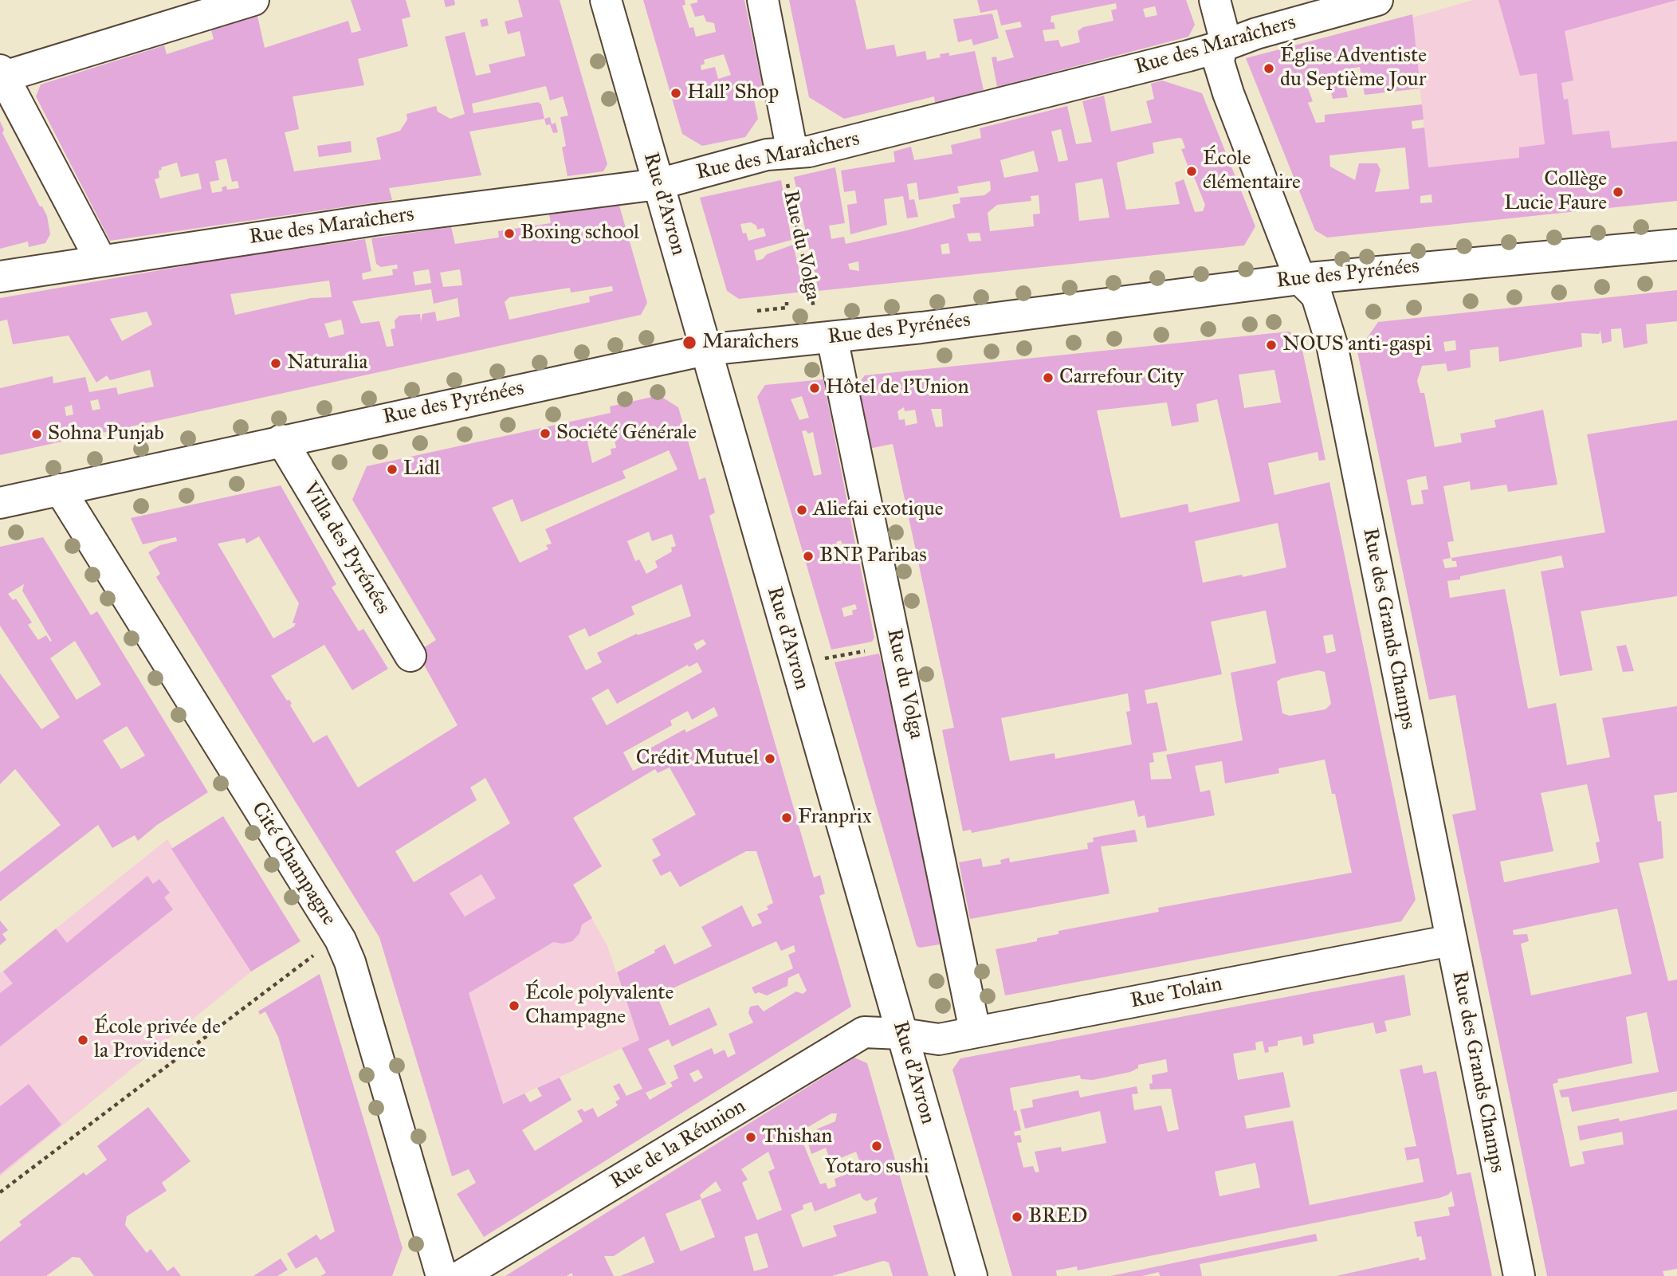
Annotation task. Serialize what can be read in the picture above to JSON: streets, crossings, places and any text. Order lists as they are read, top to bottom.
{
  "streets": {
    "street": [
      "Rue des Maraîchers",
      "Rue d'Avron",
      "Rue du Volga",
      "Rue des Pyrénées",
      "Villa des Pyrénées",
      "Rue des Grands Champs",
      "Cité Champagne",
      "Rue Tolain",
      "Rue de la Réunion"
    ]
  },
  "crossings": [
    ["Rue des Maraîchers", "Rue d'Avron"],
    ["Rue des Maraîchers", "Rue du Volga"],
    ["Rue des Maraîchers", "Rue des Grands Champs"],
    ["Rue d'Avron", "Rue des Pyrénées"],
    ["Rue d'Avron", "Rue Tolain"],
    ["Rue d'Avron", "Rue de la Réunion"],
    ["Rue du Volga", "Rue des Pyrénées"],
    ["Rue du Volga", "Rue Tolain"],
    ["Rue des Pyrénées", "Villa des Pyrénées"],
    ["Rue des Pyrénées", "Rue des Grands Champs"],
    ["Rue des Pyrénées", "Cité Champagne"],
    ["Rue des Grands Champs", "Rue Tolain"],
    ["Rue Tolain", "Rue de la Réunion"]
  ],
  "places": [
    "Église Adventiste du Septième Jour",
    "Hall' Shop",
    "École élémentaire",
    "Collège Lucie Faure",
    "Boxing school",
    "Maraîchers",
    "NOUS anti-gaspi",
    "Naturalia",
    "Carrefour City",
    "Hôtel de l'Union",
    "Société Générale",
    "Sohna Punjab",
    "Lidl",
    "Aliefai exotique",
    "BNP Paribas",
    "Crédit Mutuel",
    "Franprix",
    "École polyvalente Champagne",
    "École privée de la Providence",
    "Thishan",
    "Yotaro sushi",
    "BRED"
  ]
}
